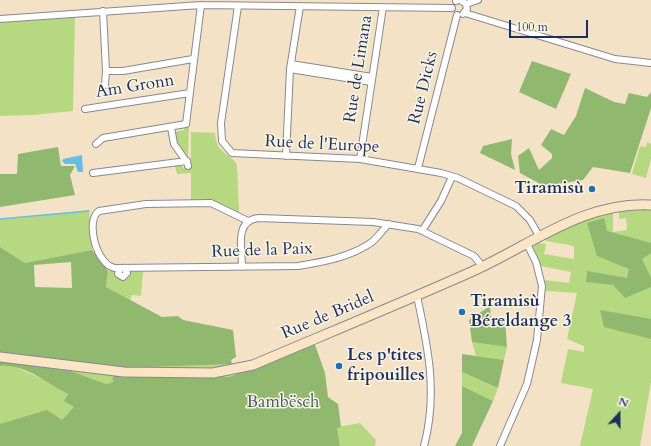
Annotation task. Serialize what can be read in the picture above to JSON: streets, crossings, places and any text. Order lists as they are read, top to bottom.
{
  "streets": {
    "main road": ["Rue de Bridel"],
    "street": [
      "Rue de Limana",
      "Am Gronn",
      "Rue Dicks",
      "Rue de l'Europe",
      "Rue de la Paix"
    ]
  },
  "crossings": [
    ["Rue de Limana", "Rue de l'Europe"],
    ["Rue Dicks", "Rue de l'Europe"],
    ["Rue de l'Europe", "Rue de Bridel"]
  ],
  "parks": ["Bambësch"],
  "places": ["Tiramisù", "Tiramisù Béreldange 3", "Les p'tites fripouilles"],
  "scale_bar": "100 m",
  "north": "top"
}
